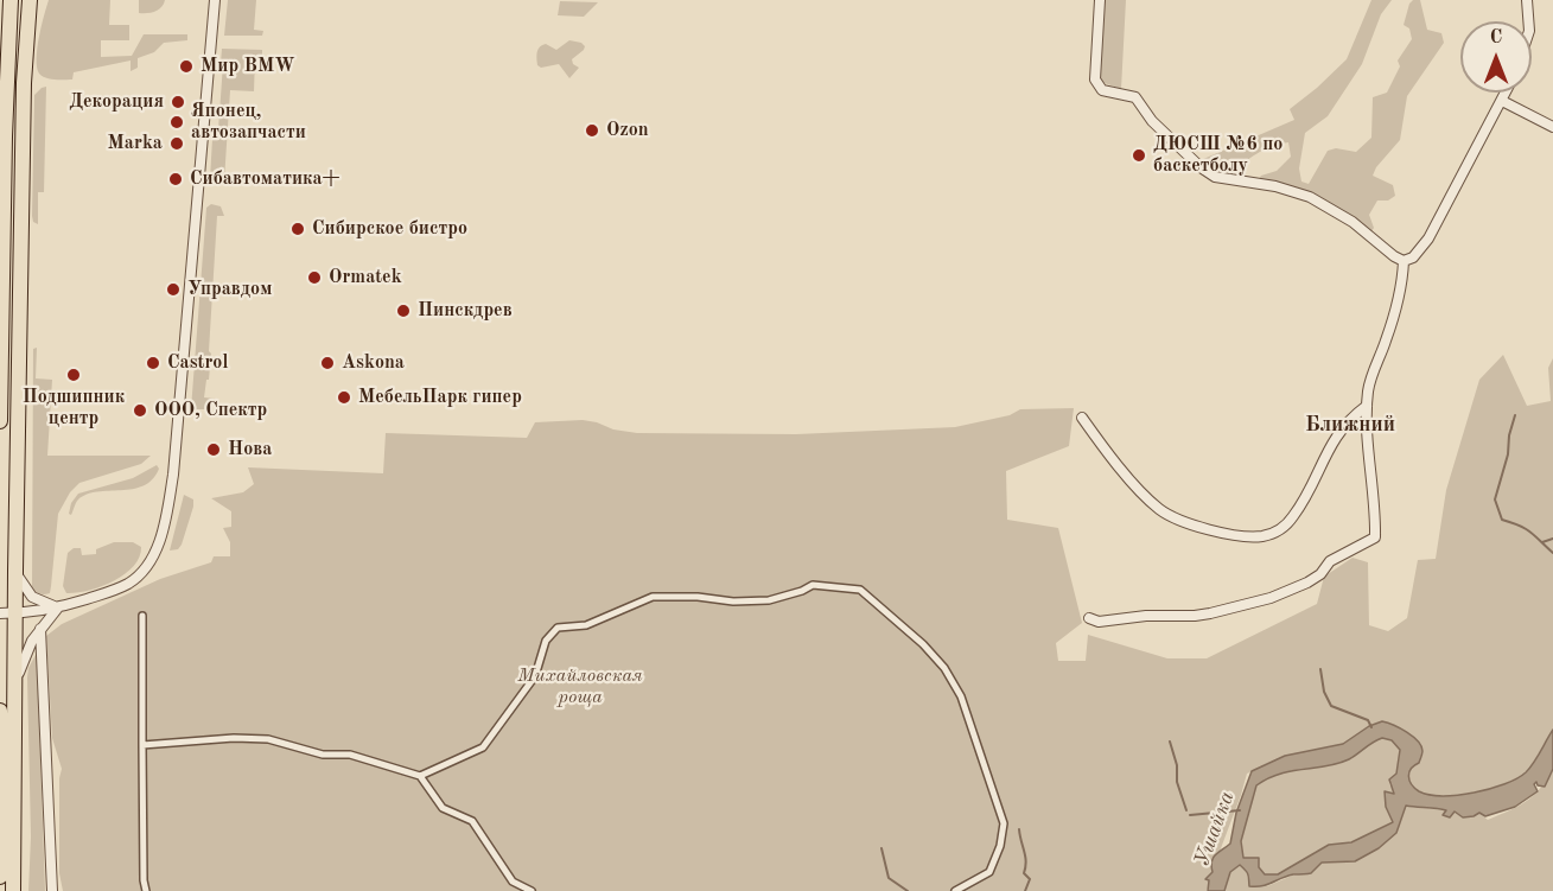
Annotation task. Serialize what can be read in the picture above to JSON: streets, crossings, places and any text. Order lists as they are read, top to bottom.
{
  "districts": ["Ближний"],
  "water": ["Ушайка"],
  "parks": ["Михайловская роща"],
  "places": [
    "Мир BMW",
    "Декорация",
    "Японец, автозапчасти",
    "Ozon",
    "Marka",
    "ДЮСШ №6 по баскетболу",
    "Сибавтоматика+",
    "Сибирское бистро",
    "Ormatek",
    "Управдом",
    "Пинскдрев",
    "Castrol",
    "Askona",
    "Подшипник центр",
    "МебельПарк гипер",
    "ООО, Спектр",
    "Нова"
  ],
  "north": "top"
}
